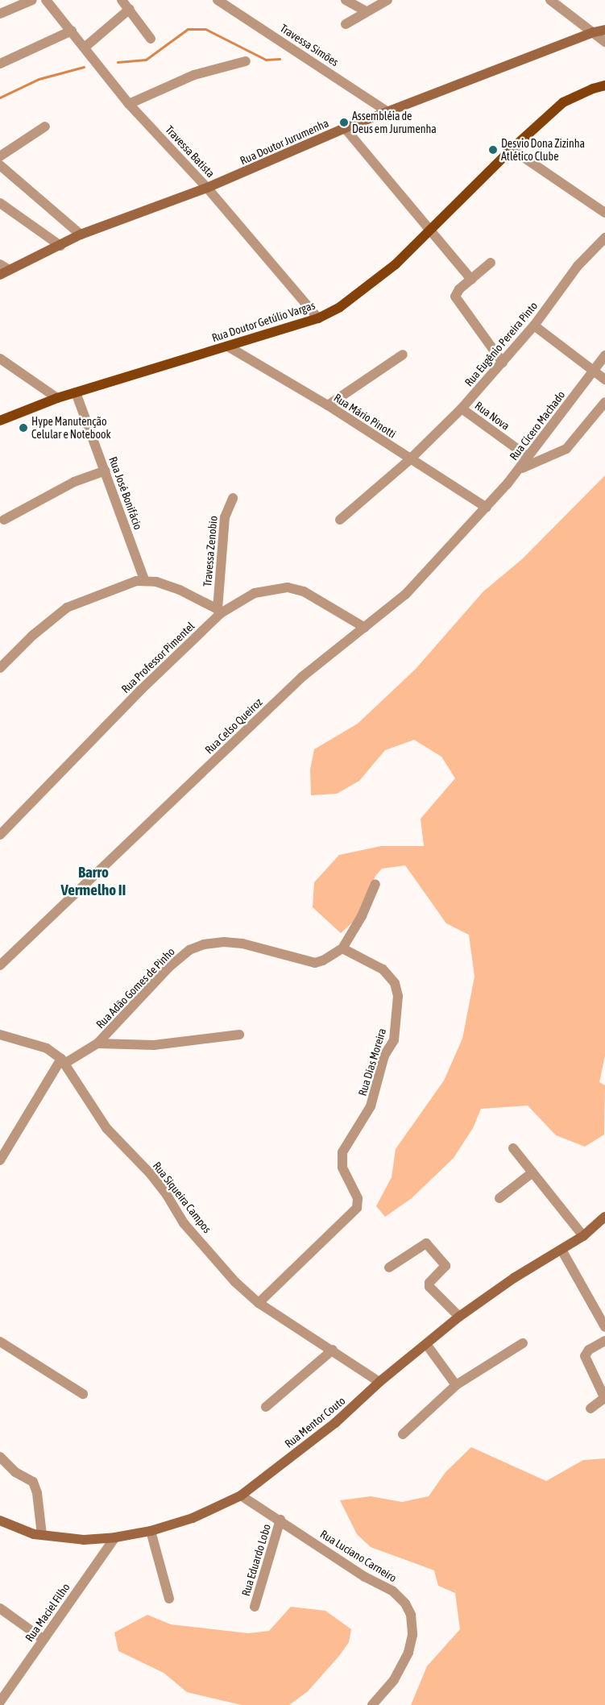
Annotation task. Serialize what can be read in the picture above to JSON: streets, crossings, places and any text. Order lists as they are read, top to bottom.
{
  "streets": {
    "main road": ["Rua Doutor Getúlio Vargas"],
    "street": [
      "Travessa Simões",
      "Rua Doutor Jurumenha",
      "Travessa Batista",
      "Rua Eugênio Pereira Pinto",
      "Rua Mário Pinotti",
      "Rua Nova",
      "Rua Cícero Machado",
      "Rua José Bonifácio",
      "Travessa Zenobio",
      "Rua Professor Pimentel",
      "Rua Celso Queiroz",
      "Rua Adão Gomes de Pinho",
      "Rua Dias Moreira",
      "Rua Siqueira Campos",
      "Rua Mentor Couto",
      "Rua Luciano Carneiro",
      "Rua Eduardo Lobo",
      "Rua Maciel Filho"
    ]
  },
  "crossings": [
    ["Travessa Simões", "Rua Doutor Jurumenha"],
    ["Rua Doutor Jurumenha", "Travessa Batista"],
    ["Travessa Batista", "Rua Doutor Getúlio Vargas"],
    ["Rua Doutor Getúlio Vargas", "Rua Mário Pinotti"],
    ["Rua Doutor Getúlio Vargas", "Rua José Bonifácio"],
    ["Rua Eugênio Pereira Pinto", "Rua Mário Pinotti"],
    ["Rua Eugênio Pereira Pinto", "Rua Nova"],
    ["Rua Mário Pinotti", "Rua Cícero Machado"],
    ["Rua Mário Pinotti", "Rua Celso Queiroz"],
    ["Rua Nova", "Rua Cícero Machado"],
    ["Rua Cícero Machado", "Rua Celso Queiroz"],
    ["Travessa Zenobio", "Rua Professor Pimentel"],
    ["Rua Professor Pimentel", "Rua Celso Queiroz"],
    ["Rua Adão Gomes de Pinho", "Rua Dias Moreira"],
    ["Rua Adão Gomes de Pinho", "Rua Siqueira Campos"],
    ["Rua Dias Moreira", "Rua Siqueira Campos"],
    ["Rua Siqueira Campos", "Rua Mentor Couto"],
    ["Rua Mentor Couto", "Rua Luciano Carneiro"],
    ["Rua Mentor Couto", "Rua Maciel Filho"],
    ["Rua Luciano Carneiro", "Rua Eduardo Lobo"]
  ],
  "districts": ["Barro Vermelho II"],
  "places": ["Assembléia de Deus em Jurumenha", "Desvio Dona Zizinha Atlético Clube", "Hype Manutenção Celular e Notebook"]
}
